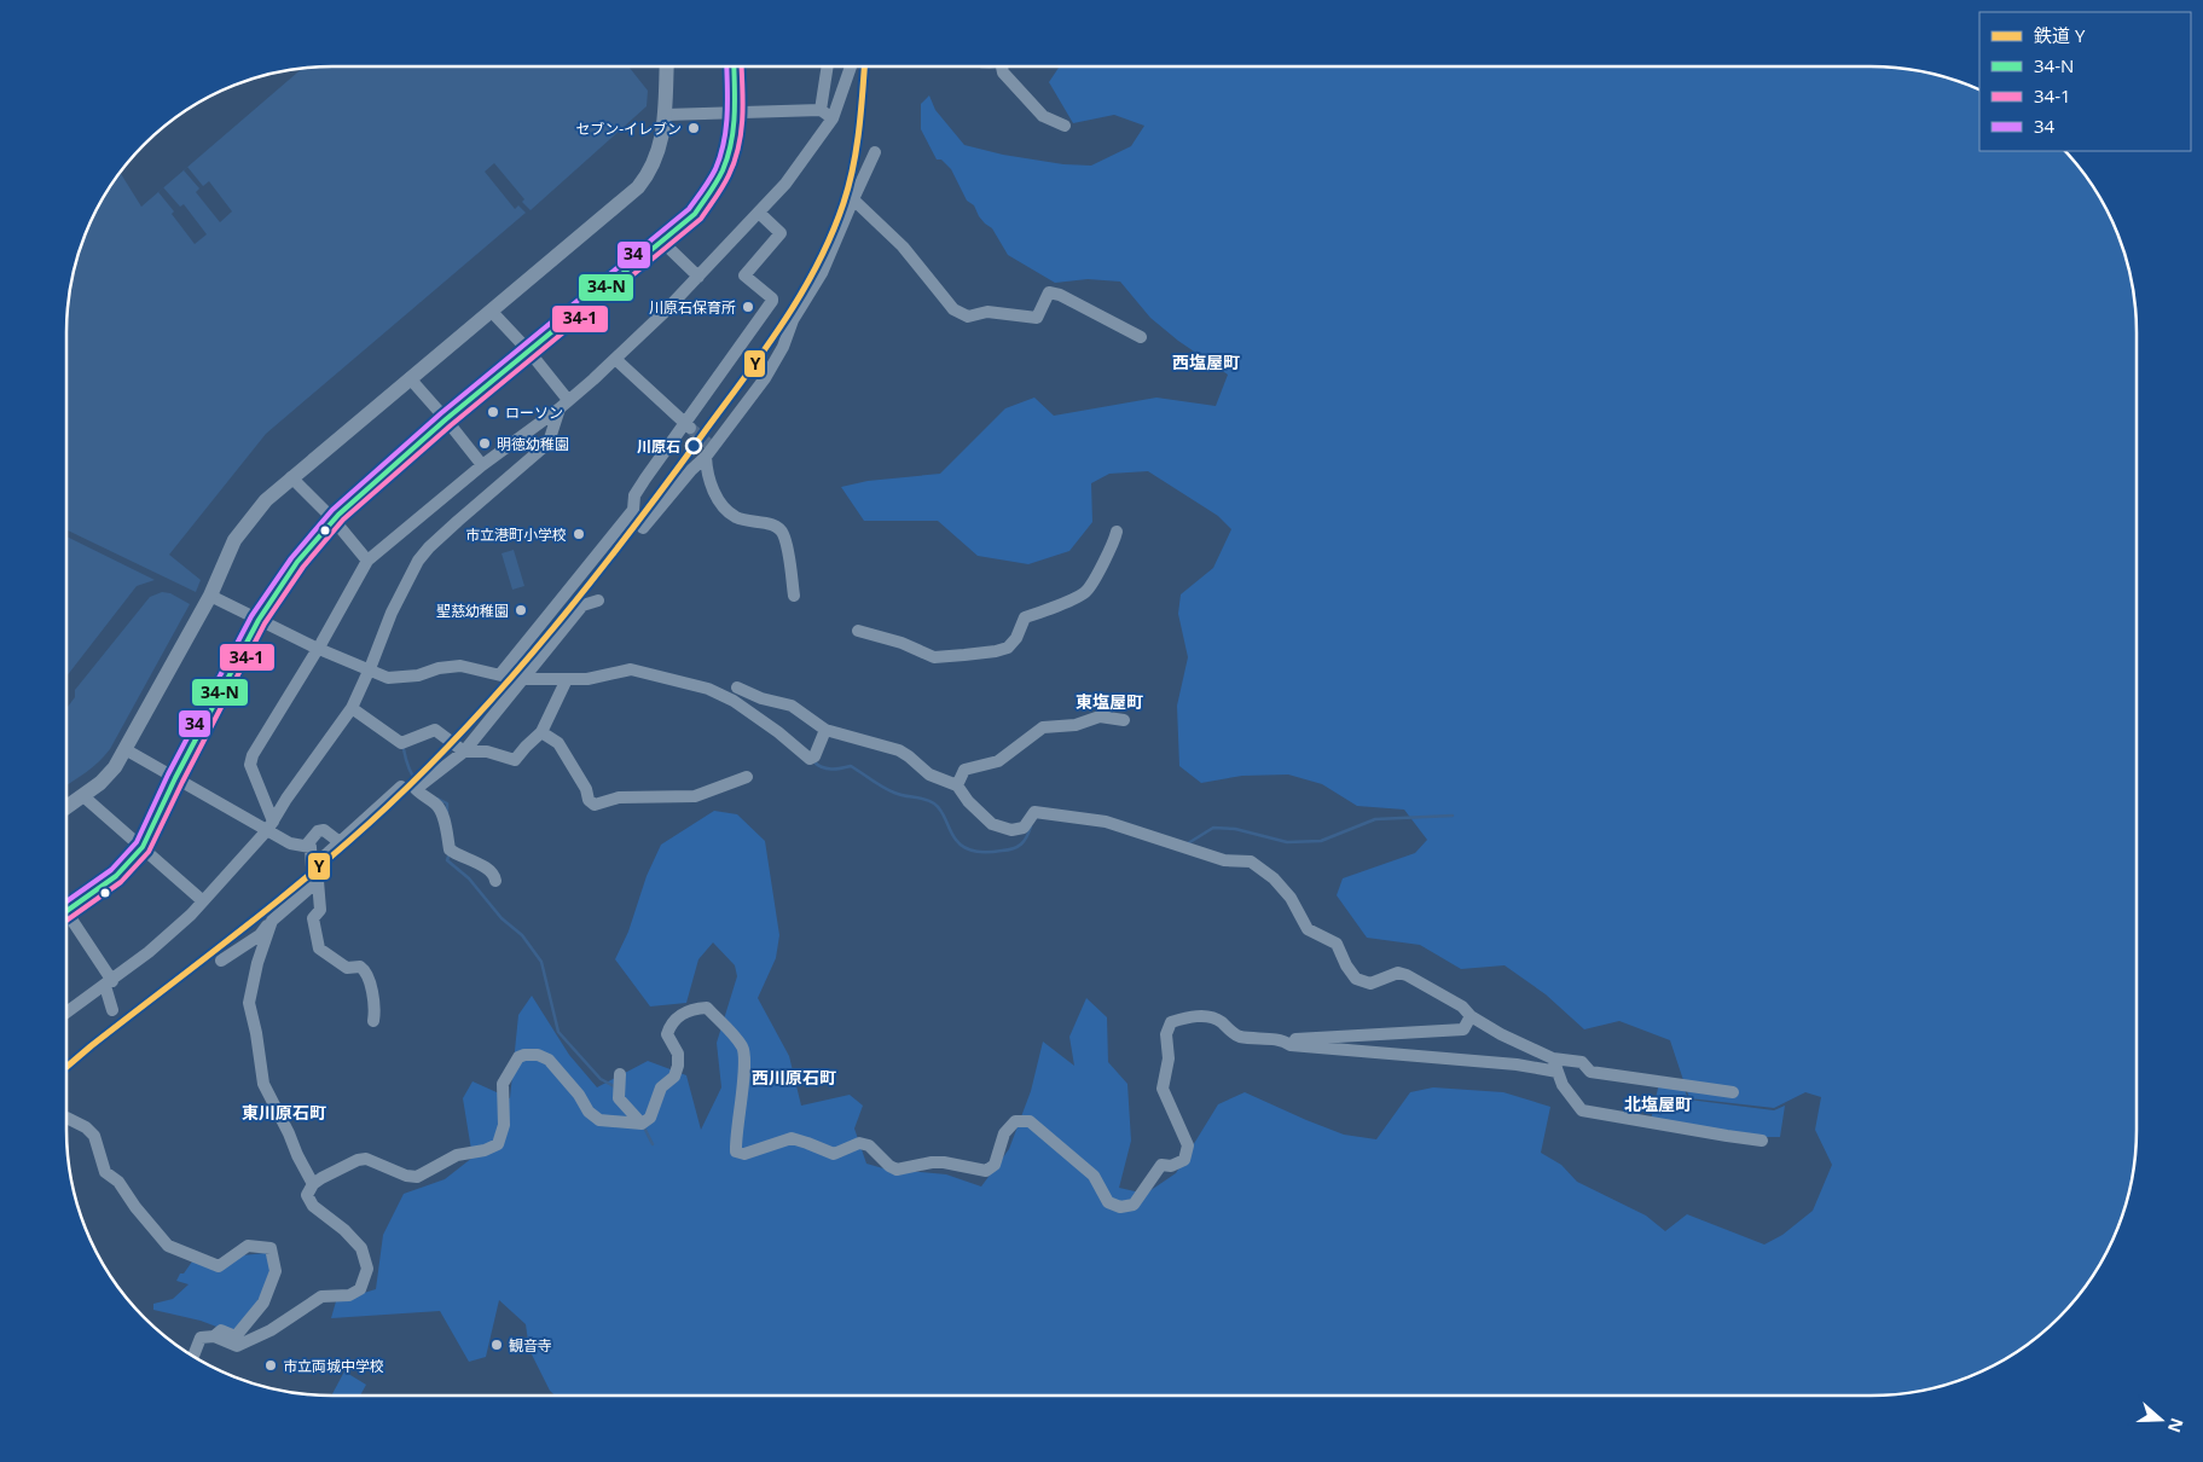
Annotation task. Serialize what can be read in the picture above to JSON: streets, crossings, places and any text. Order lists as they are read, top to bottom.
{
  "districts": [
    "西塩屋町",
    "東塩屋町",
    "西川原石町",
    "北塩屋町",
    "東川原石町"
  ],
  "places": [
    "セブン-イレブン",
    "川原石保育所",
    "ローソン",
    "明徳幼稚園",
    "川原石",
    "市立港町小学校",
    "聖慈幼稚園",
    "観音寺",
    "市立両城中学校"
  ],
  "lines": [
    "rail line Y",
    "transit line 34-N",
    "transit line 34-1",
    "transit line 34"
  ],
  "legend": [
    "鉄道 Y",
    "34-N",
    "34-1",
    "34"
  ],
  "north": "right"
}
